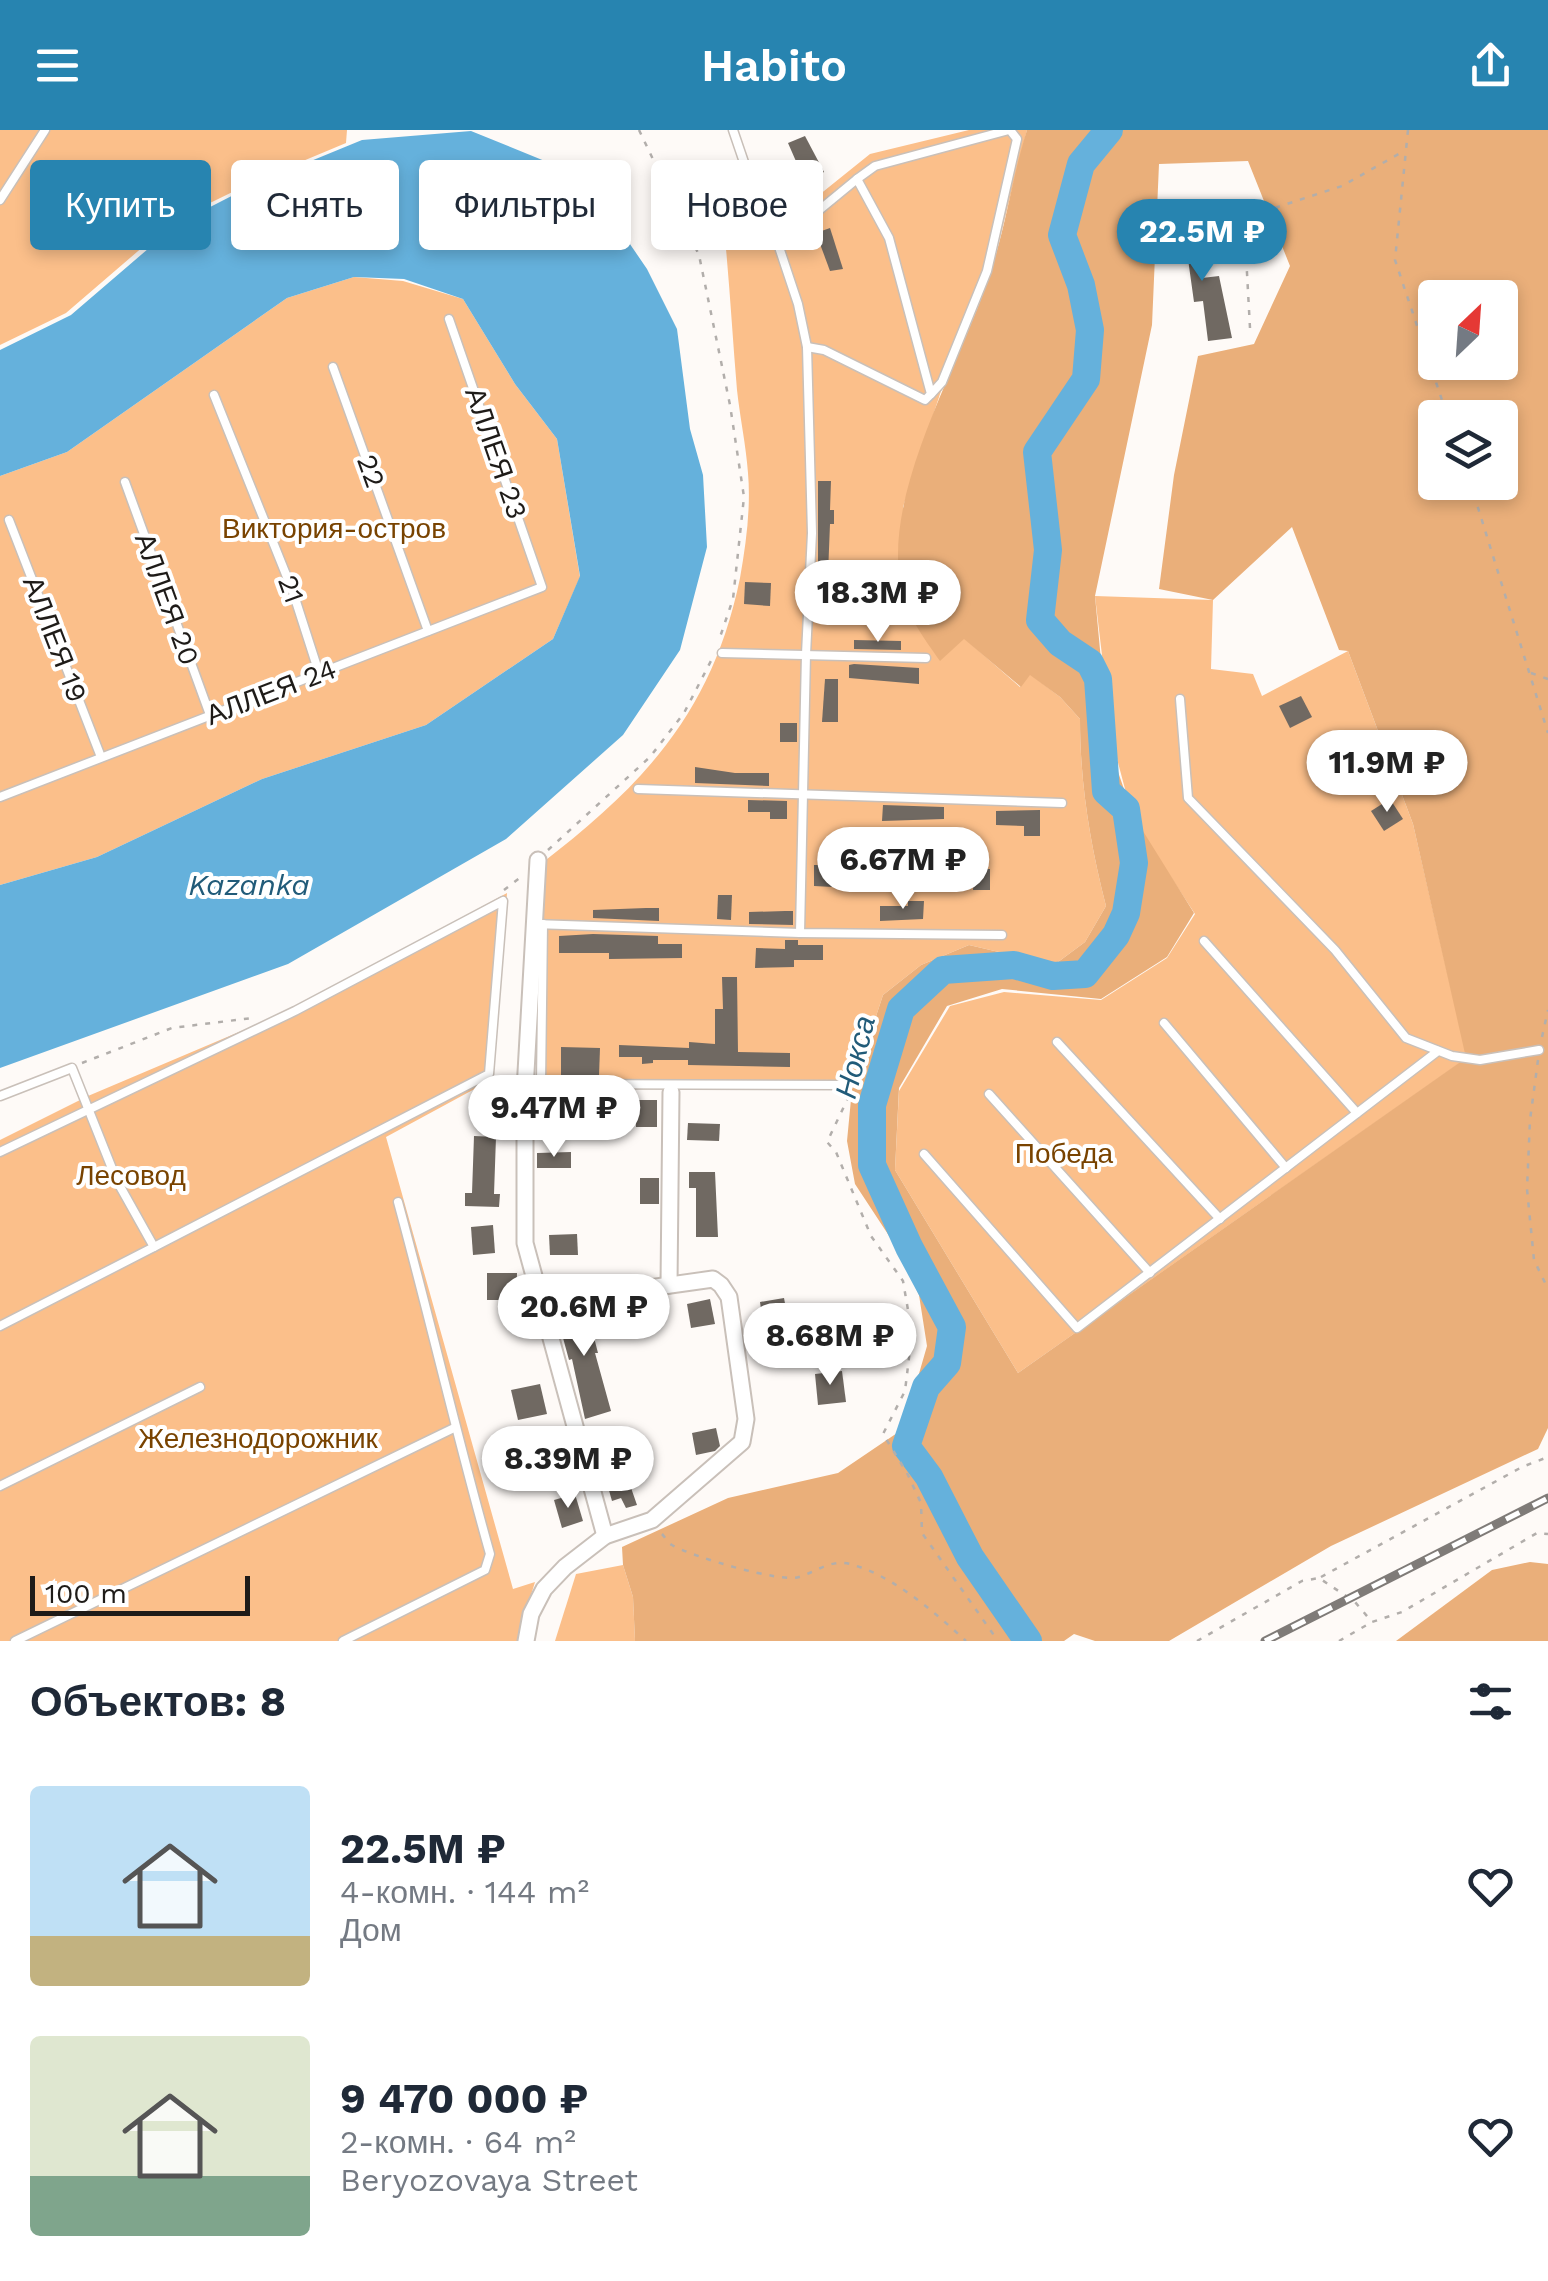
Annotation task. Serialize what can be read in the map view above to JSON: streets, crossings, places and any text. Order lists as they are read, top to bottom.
{
  "streets": {
    "lane": [
      "АЛЛЕЯ 23",
      "22",
      "21",
      "АЛЛЕЯ 20",
      "АЛЛЕЯ 19",
      "АЛЛЕЯ 24"
    ]
  },
  "crossings": [
    ["АЛЛЕЯ 23", "АЛЛЕЯ 24"],
    ["22", "АЛЛЕЯ 24"],
    ["21", "АЛЛЕЯ 24"],
    ["АЛЛЕЯ 20", "АЛЛЕЯ 24"],
    ["АЛЛЕЯ 19", "АЛЛЕЯ 24"]
  ],
  "water": ["Kazanka", "Нокса"],
  "parks": [
    "Виктория-остров",
    "Победа",
    "Лесовод",
    "Железнодорожник"
  ],
  "scale_bar": "100 m",
  "north": "top right",
  "page": {
    "header": "Habito",
    "chip": [
      "Купить",
      "Снять",
      "Фильтры",
      "Новое"
    ],
    "price": [
      "22.5M ₽",
      "18.3M ₽",
      "11.9M ₽",
      "6.67M ₽",
      "9.47M ₽",
      "20.6M ₽",
      "8.68M ₽",
      "8.39M ₽"
    ],
    "scale": "100 m",
    "heading": "Объектов: 8",
    "list": [
      {
        "name": "22.5M ₽",
        "note": "4-комн. · 144 m² · Дом"
      },
      {
        "name": "9 470 000 ₽",
        "note": "2-комн. · 64 m² · Beryozovaya Street"
      }
    ]
  }
}
